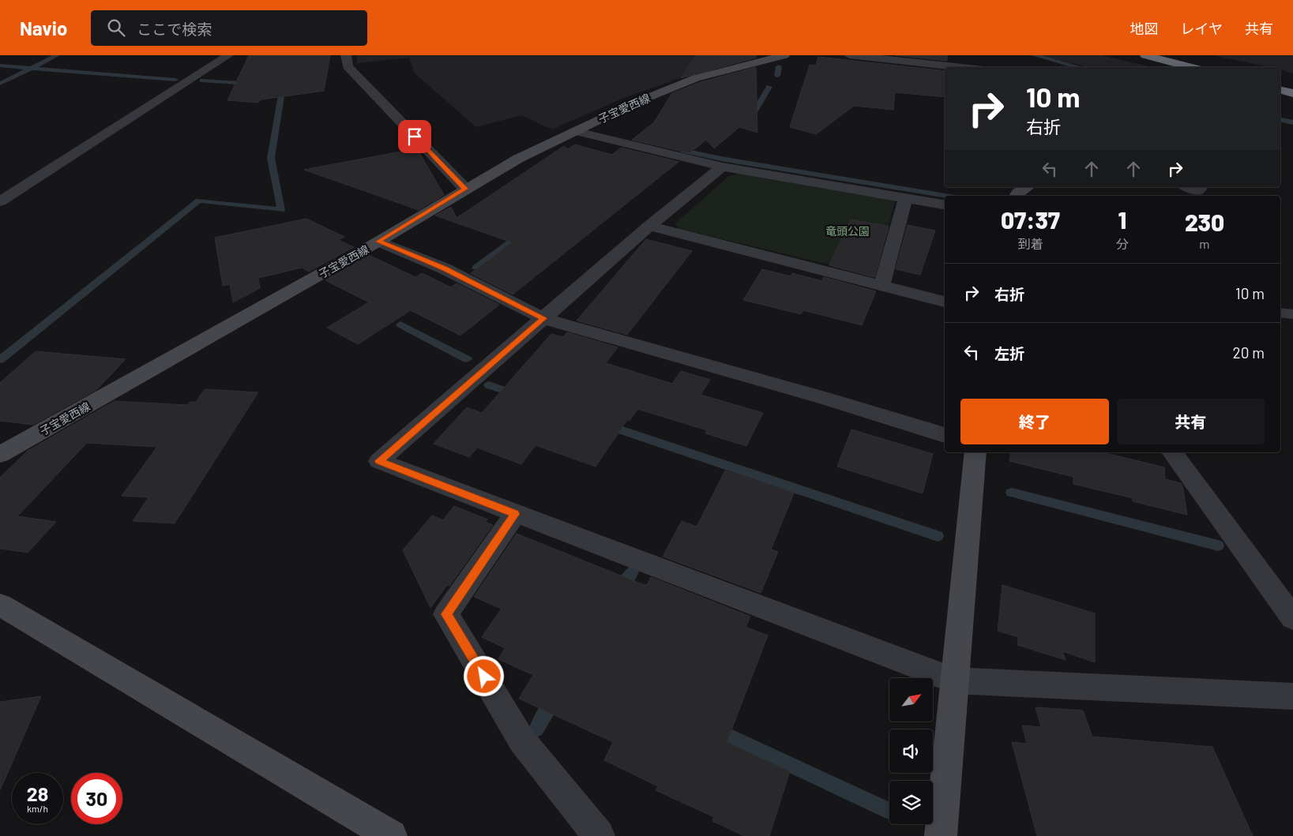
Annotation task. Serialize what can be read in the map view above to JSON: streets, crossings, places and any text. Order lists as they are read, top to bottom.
{
  "streets": {
    "main road": ["子宝愛西線"]
  },
  "parks": ["竜頭公園"],
  "north": "top right",
  "page": {
    "header": "Navio",
    "search": "ここで検索",
    "nav": ["地図", "レイヤ", "共有"],
    "turn": ["10 m", "右折"],
    "eta": [
      "07:37",
      "到着",
      "1",
      "分",
      "230",
      "m"
    ],
    "list": [
      {
        "name": "右折",
        "value": "10 m"
      },
      {
        "name": "左折",
        "value": "20 m"
      }
    ],
    "buttons": ["終了", "共有"],
    "speed": "28 km/h",
    "limit": "30"
  }
}
